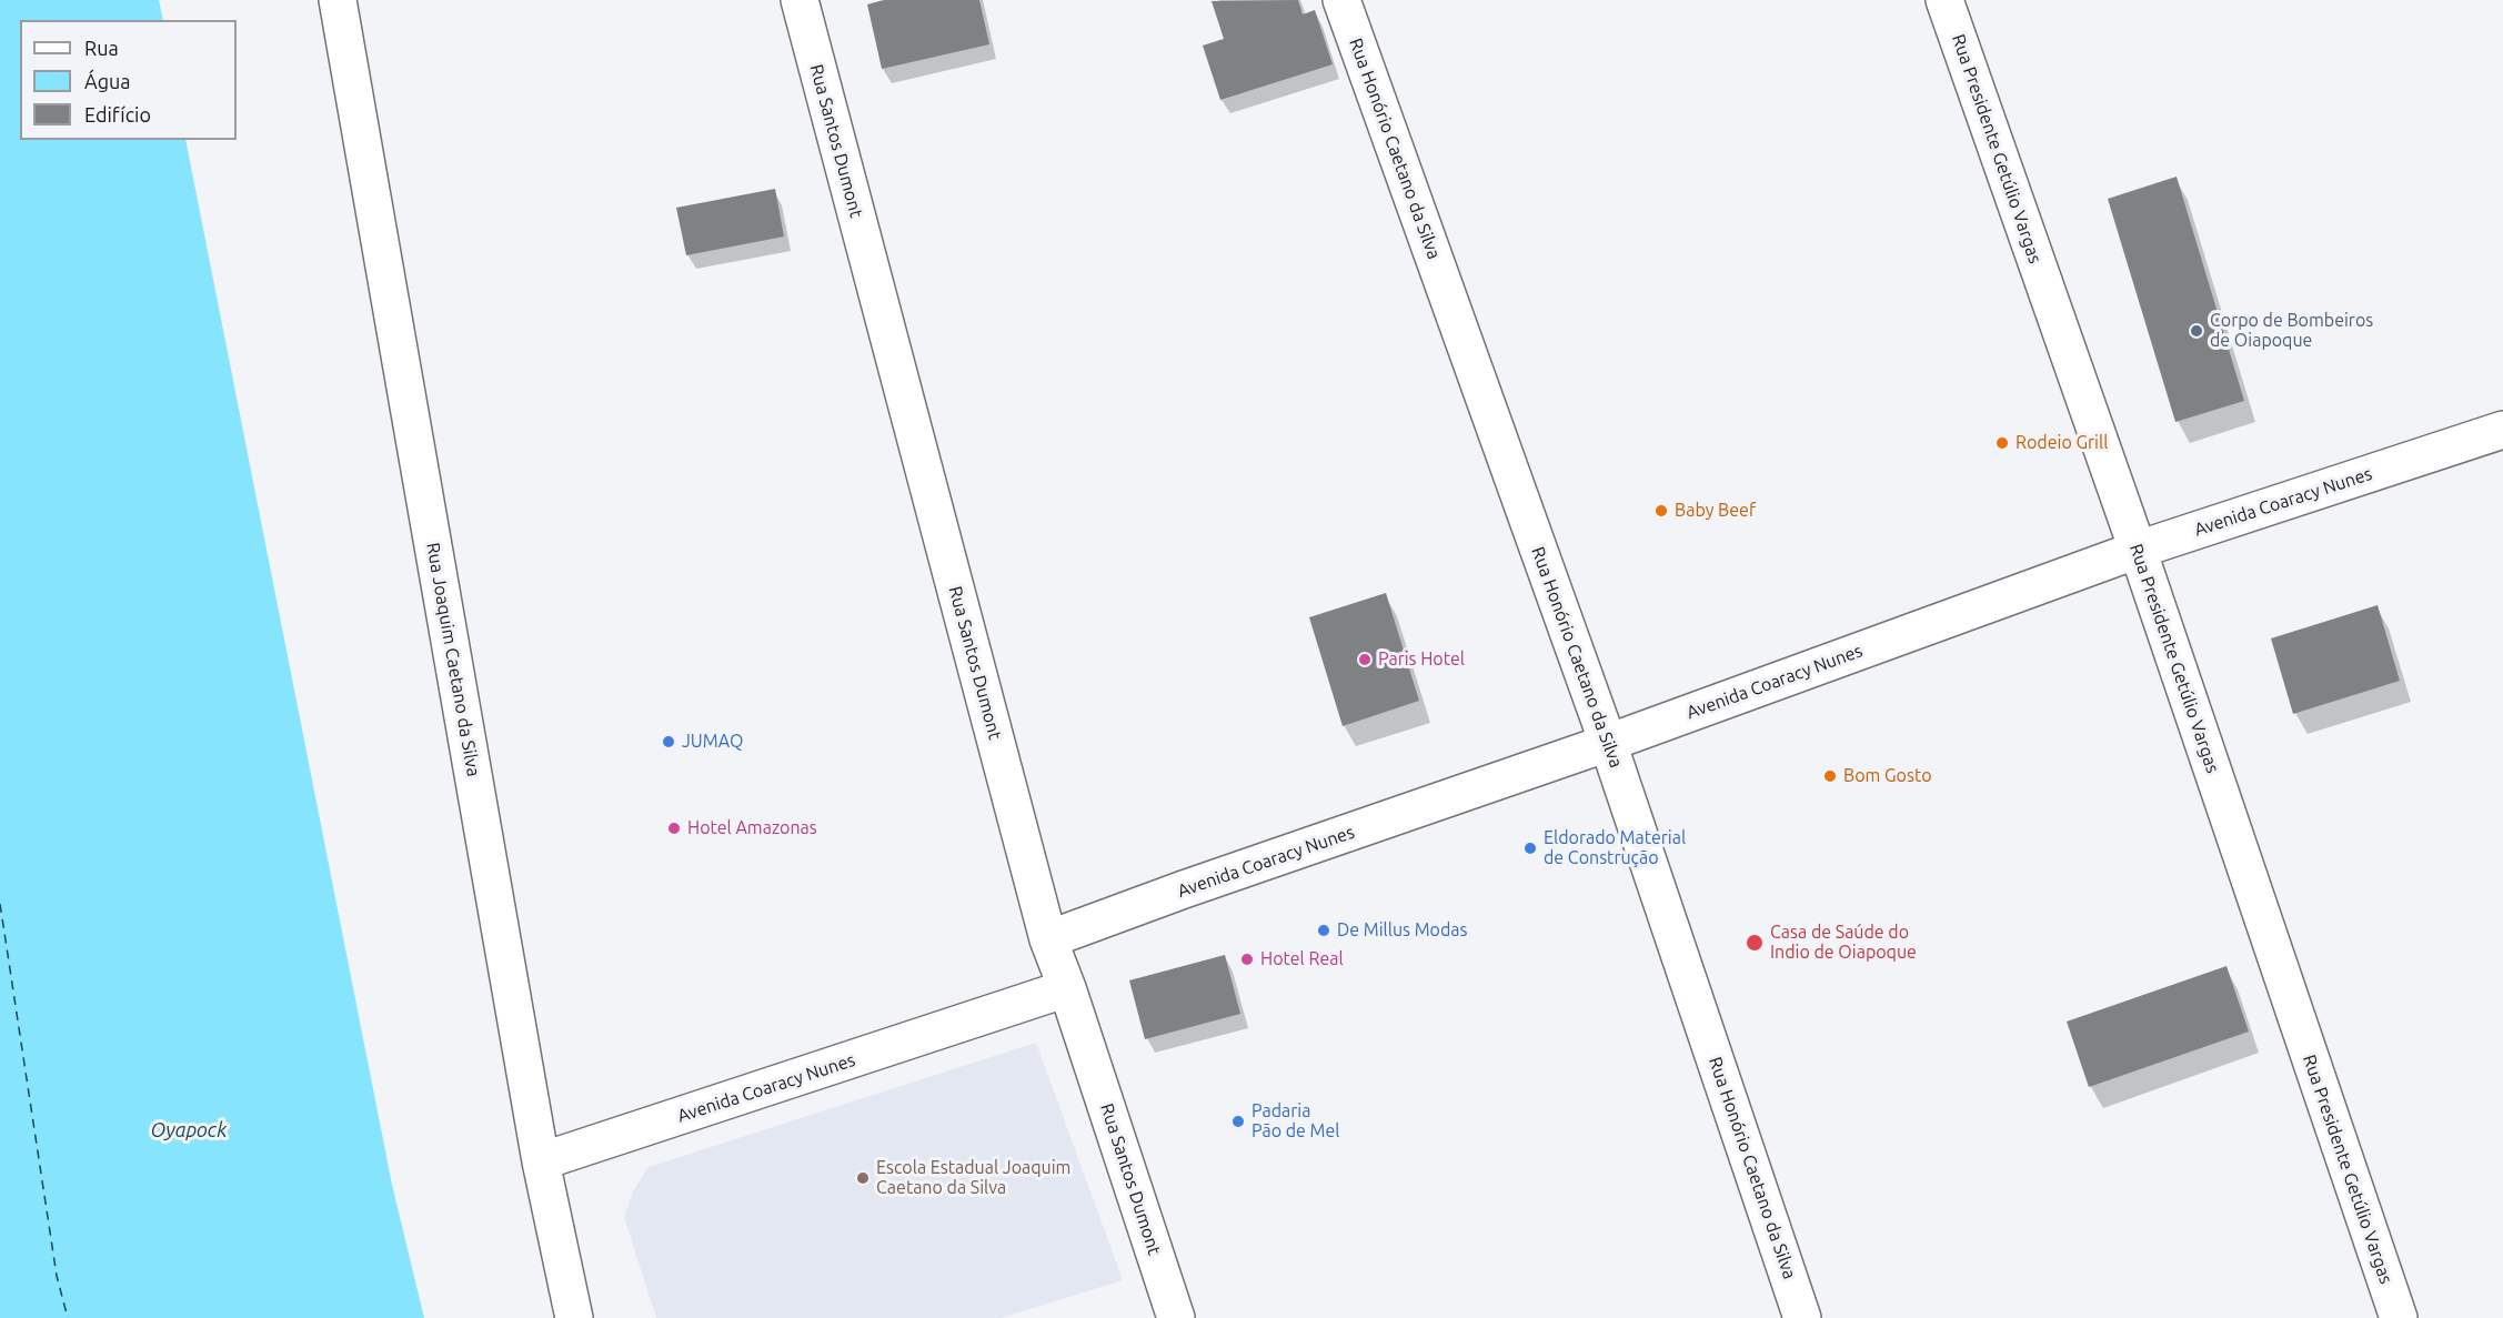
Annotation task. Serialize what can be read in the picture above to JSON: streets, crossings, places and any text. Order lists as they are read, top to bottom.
{
  "streets": {
    "street": [
      "Rua Santos Dumont",
      "Rua Honório Caetano da Silva",
      "Rua Presidente Getúlio Vargas",
      "Avenida Coaracy Nunes",
      "Rua Joaquim Caetano da Silva"
    ]
  },
  "crossings": [
    ["Rua Santos Dumont", "Avenida Coaracy Nunes"],
    ["Rua Honório Caetano da Silva", "Avenida Coaracy Nunes"],
    ["Rua Presidente Getúlio Vargas", "Avenida Coaracy Nunes"],
    ["Avenida Coaracy Nunes", "Rua Joaquim Caetano da Silva"]
  ],
  "water": ["Oyapock"],
  "places": [
    "Corpo de Bombeiros de Oiapoque",
    "Rodeio Grill",
    "Baby Beef",
    "Paris Hotel",
    "JUMAQ",
    "Bom Gosto",
    "Hotel Amazonas",
    "Eldorado Material de Construção",
    "De Millus Modas",
    "Casa de Saúde do Indio de Oiapoque",
    "Hotel Real",
    "Padaria Pão de Mel",
    "Escola Estadual Joaquim Caetano da Silva"
  ],
  "legend": ["Rua", "Água", "Edifício"]
}
